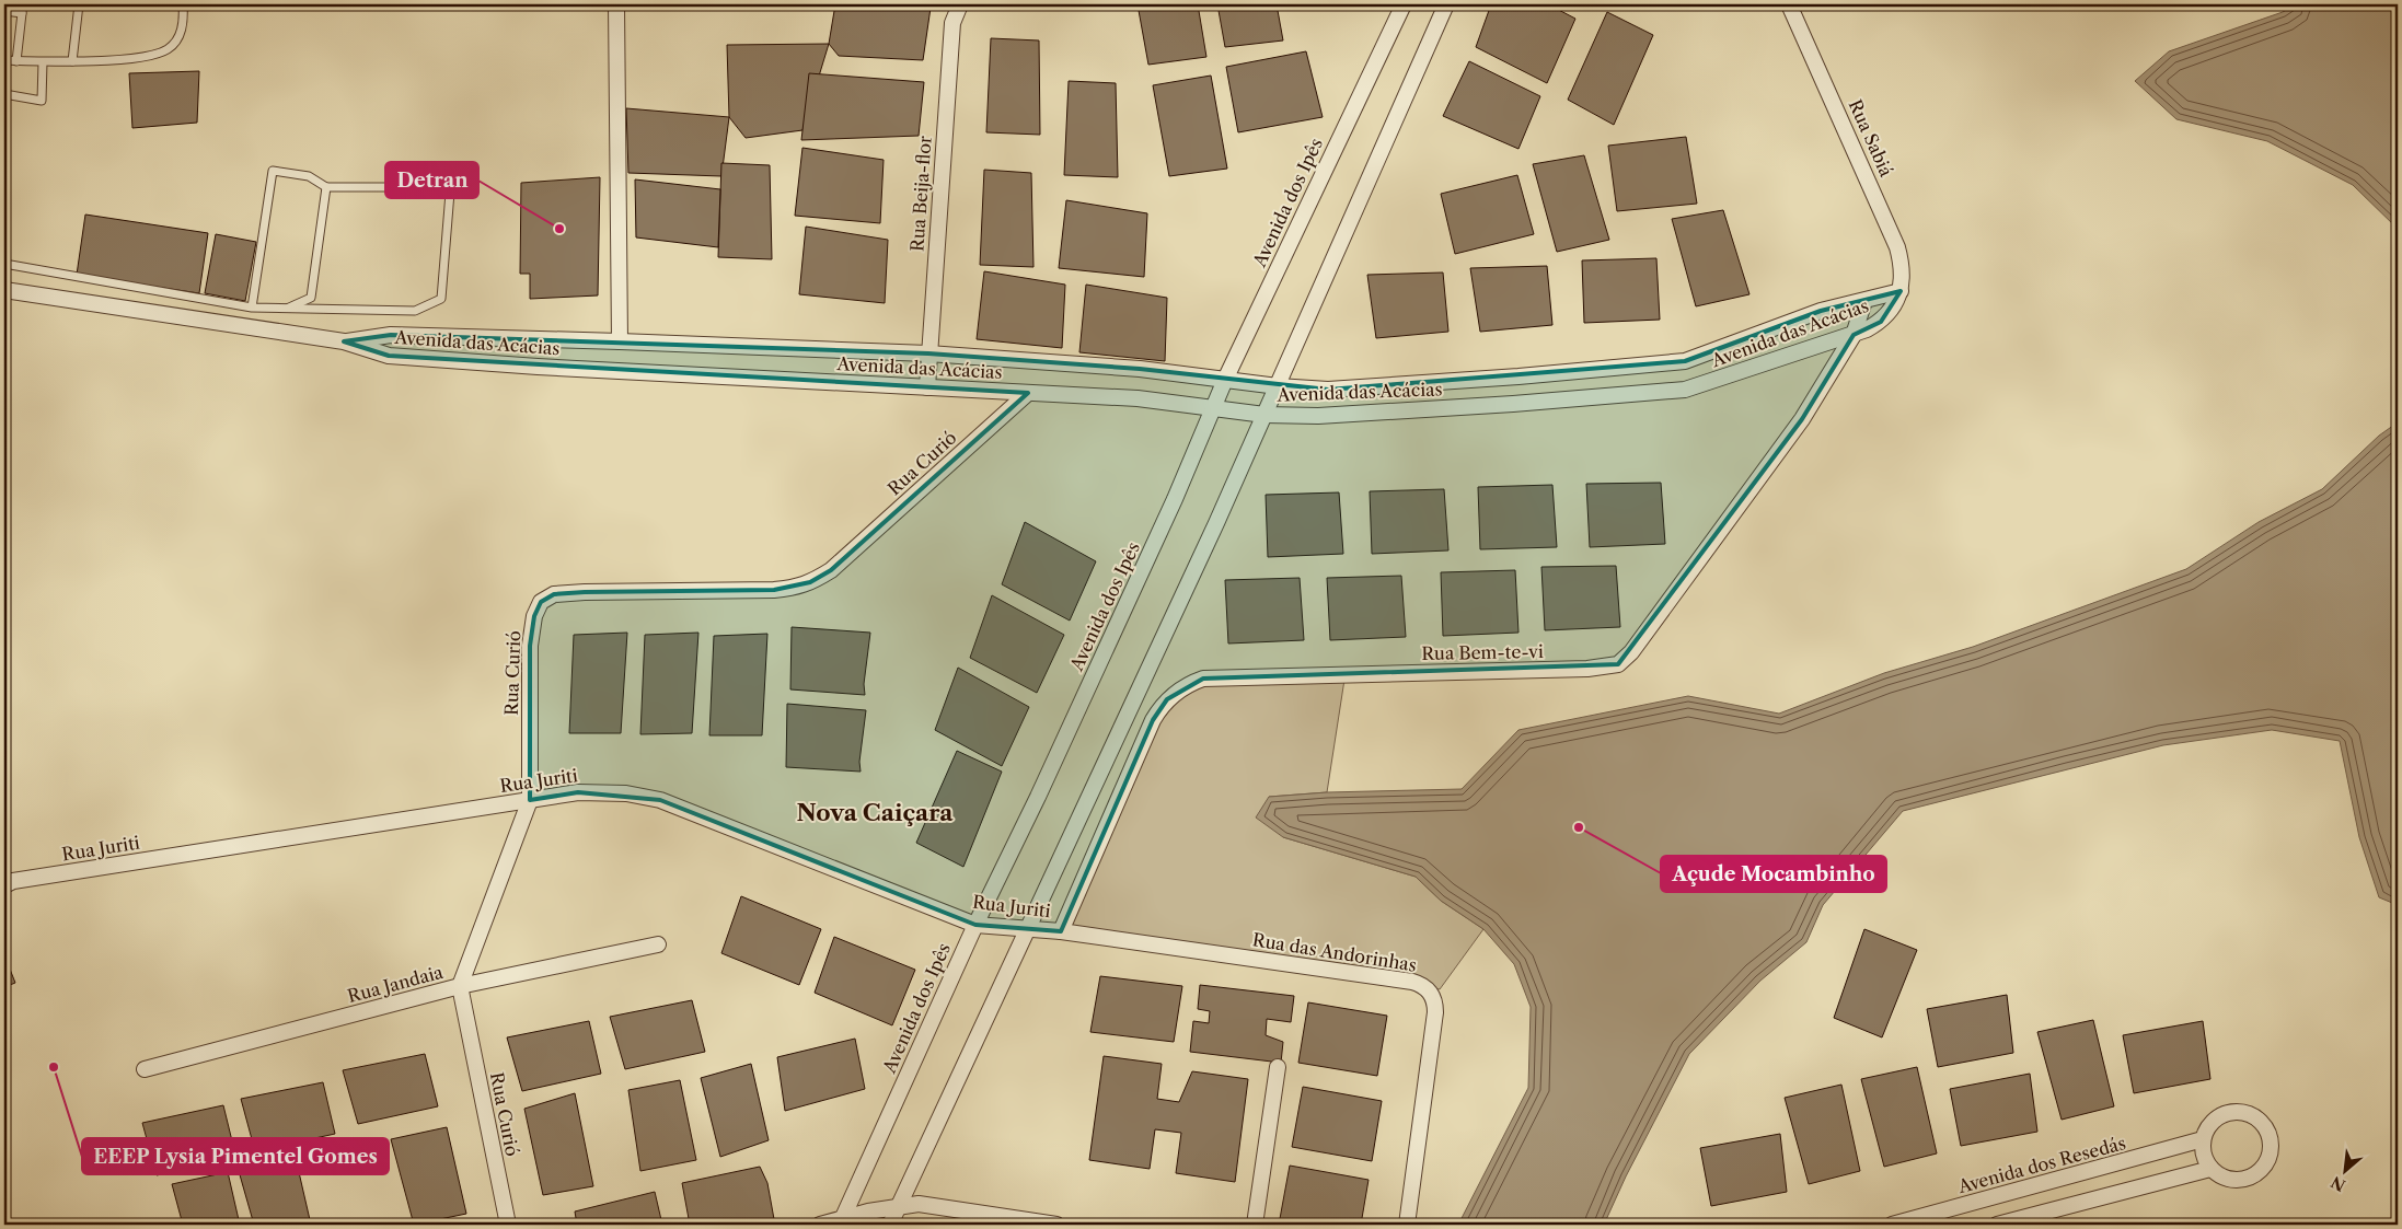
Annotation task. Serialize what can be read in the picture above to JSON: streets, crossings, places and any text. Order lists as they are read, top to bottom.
{
  "streets": {
    "street": [
      "Rua Sabiá",
      "Rua Beija-flor",
      "Avenida dos Ipês",
      "Avenida das Acácias",
      "Rua Curió",
      "Rua Bem-te-vi",
      "Rua Juriti",
      "Rua das Andorinhas",
      "Rua Jandaia",
      "Avenida dos Resedás"
    ]
  },
  "crossings": [
    ["Rua Sabiá", "Avenida das Acácias"],
    ["Rua Beija-flor", "Avenida das Acácias"],
    ["Avenida dos Ipês", "Avenida das Acácias"],
    ["Avenida dos Ipês", "Rua Juriti"],
    ["Avenida das Acácias", "Rua Curió"],
    ["Avenida das Acácias", "Rua Bem-te-vi"],
    ["Rua Curió", "Rua Juriti"],
    ["Rua Curió", "Rua Jandaia"],
    ["Rua Bem-te-vi", "Rua Juriti"],
    ["Rua Bem-te-vi", "Rua das Andorinhas"],
    ["Rua Juriti", "Rua das Andorinhas"]
  ],
  "districts": ["Nova Caiçara"],
  "places": ["Detran", "Açude Mocambinho", "EEEP Lysia Pimentel Gomes"],
  "north": "bottom left"
}
